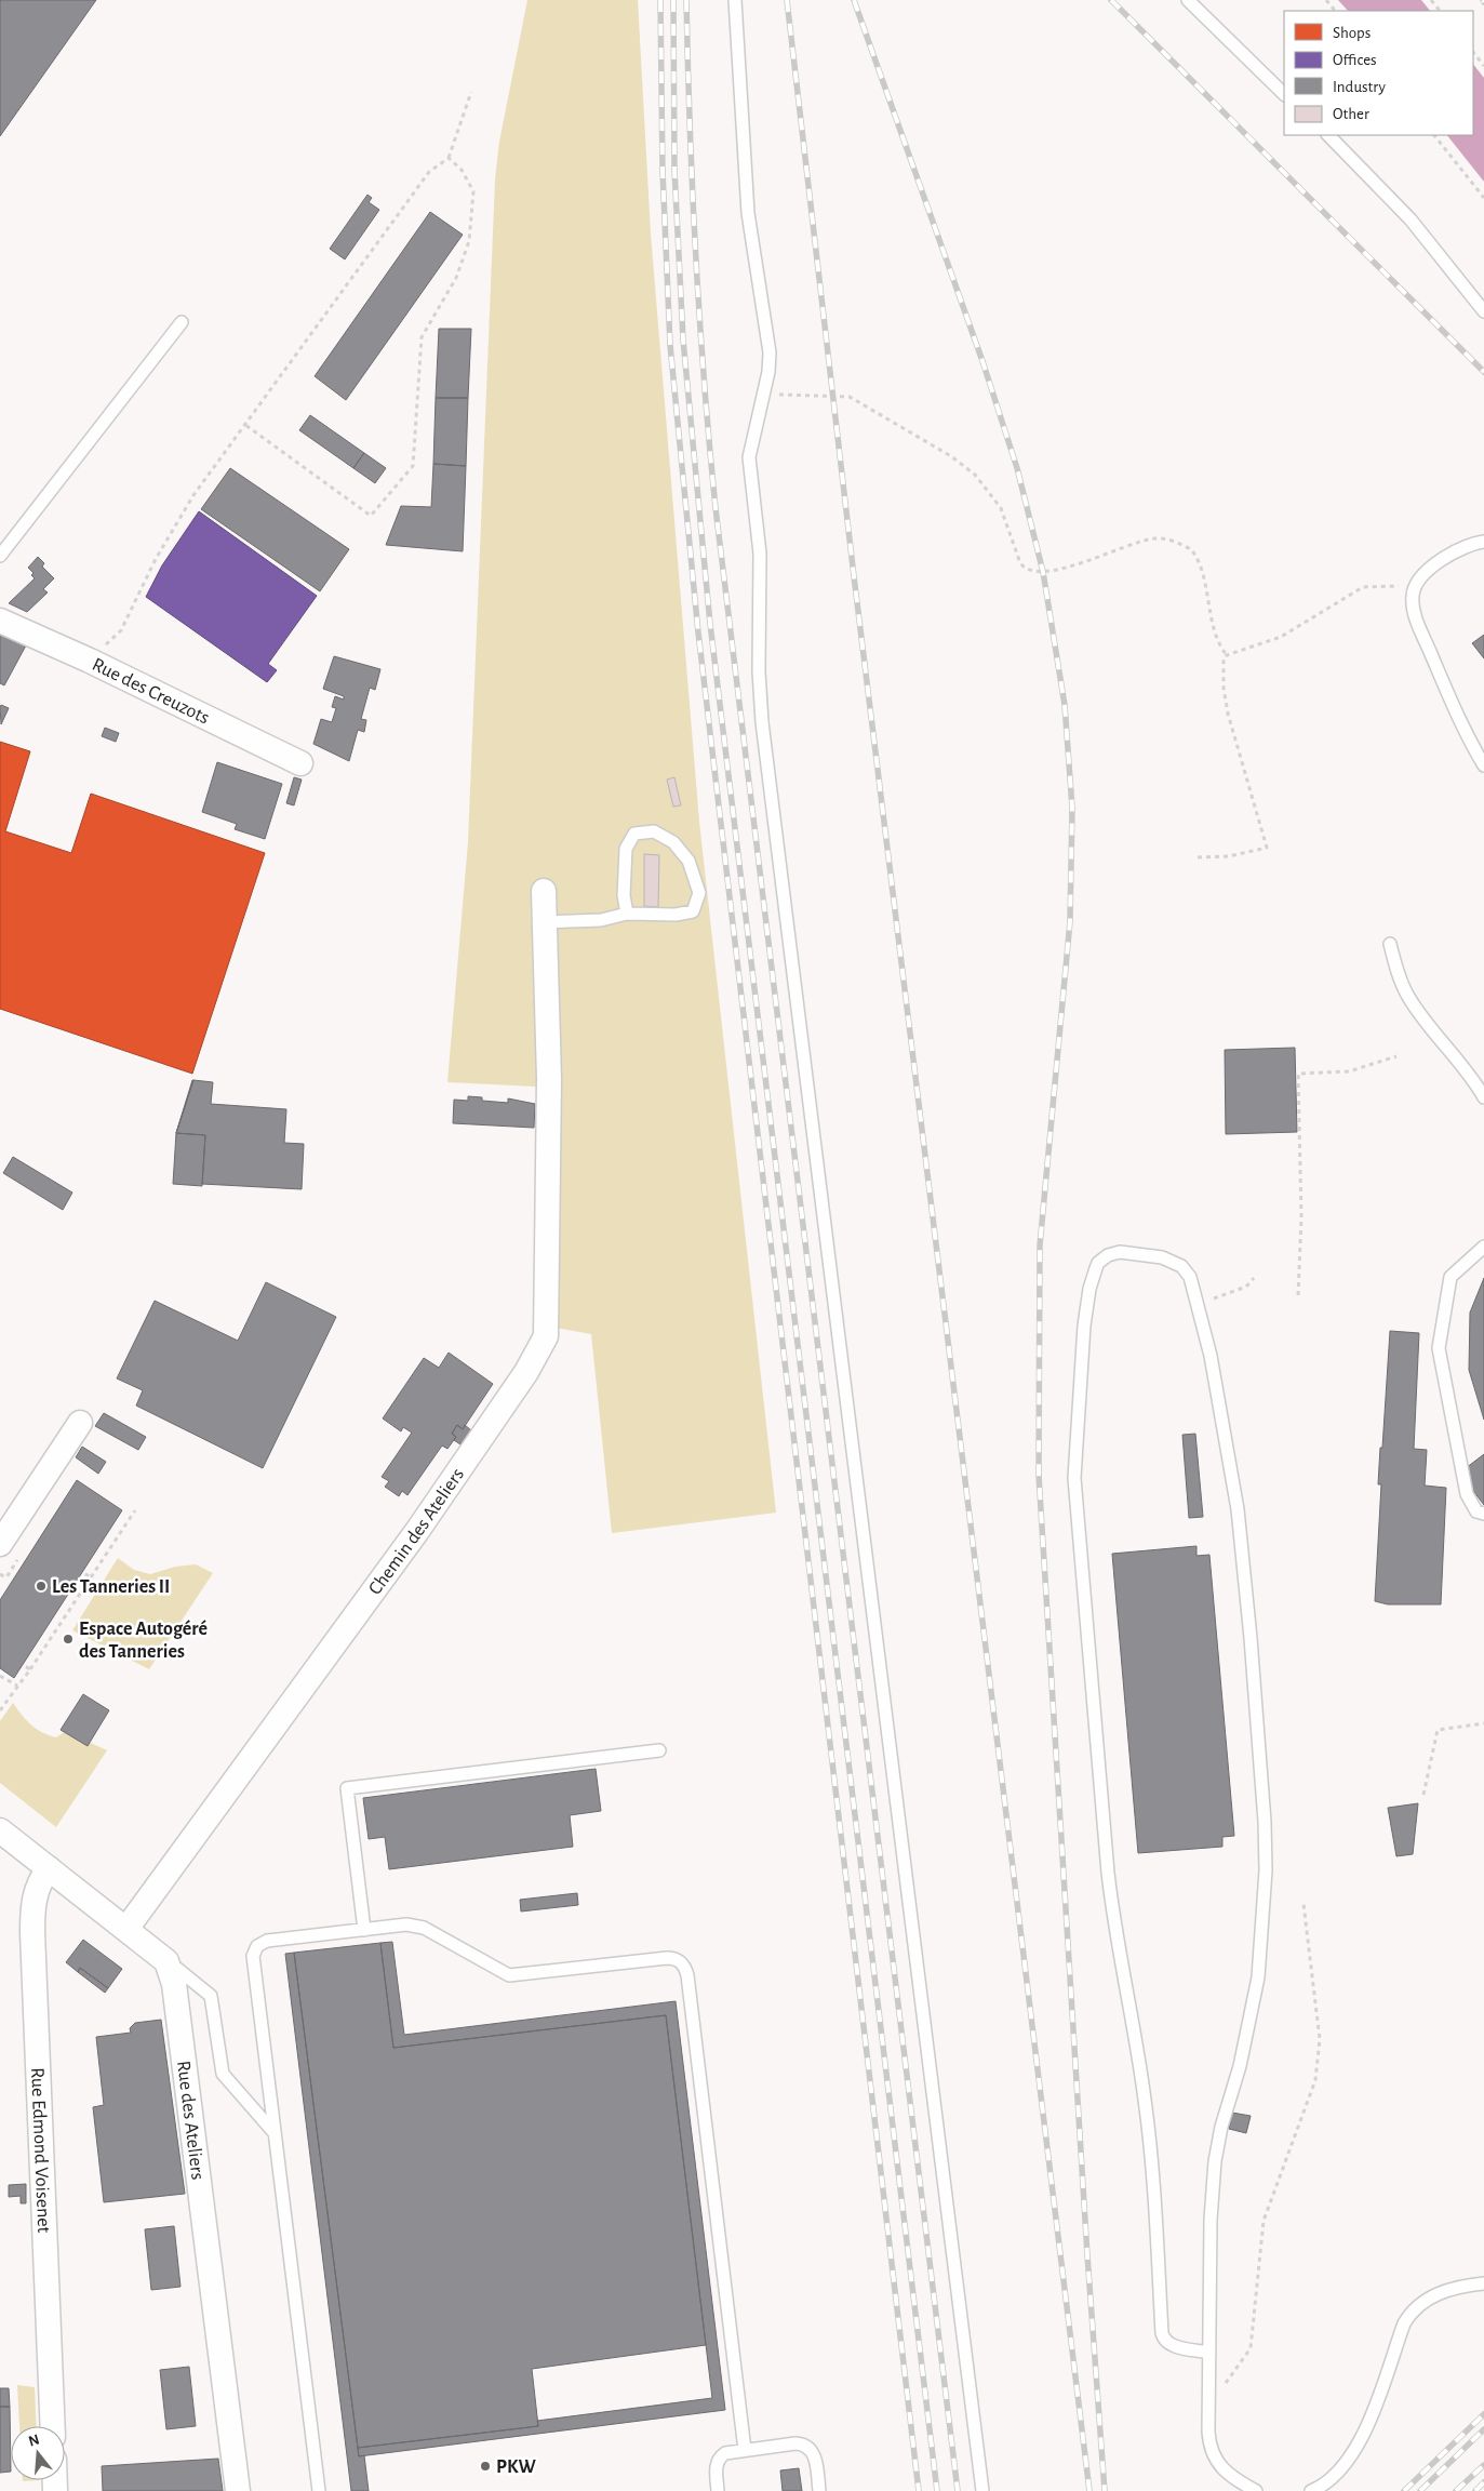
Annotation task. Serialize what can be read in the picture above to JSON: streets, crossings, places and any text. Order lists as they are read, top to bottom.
{
  "streets": {
    "street": [
      "Rue des Creuzots",
      "Chemin des Ateliers",
      "Rue des Ateliers",
      "Rue Edmond Voisenet"
    ]
  },
  "places": ["Les Tanneries II", "Espace Autogéré des Tanneries", "PKW"],
  "legend": [
    "Shops",
    "Offices",
    "Industry",
    "Other"
  ],
  "north": "top"
}
